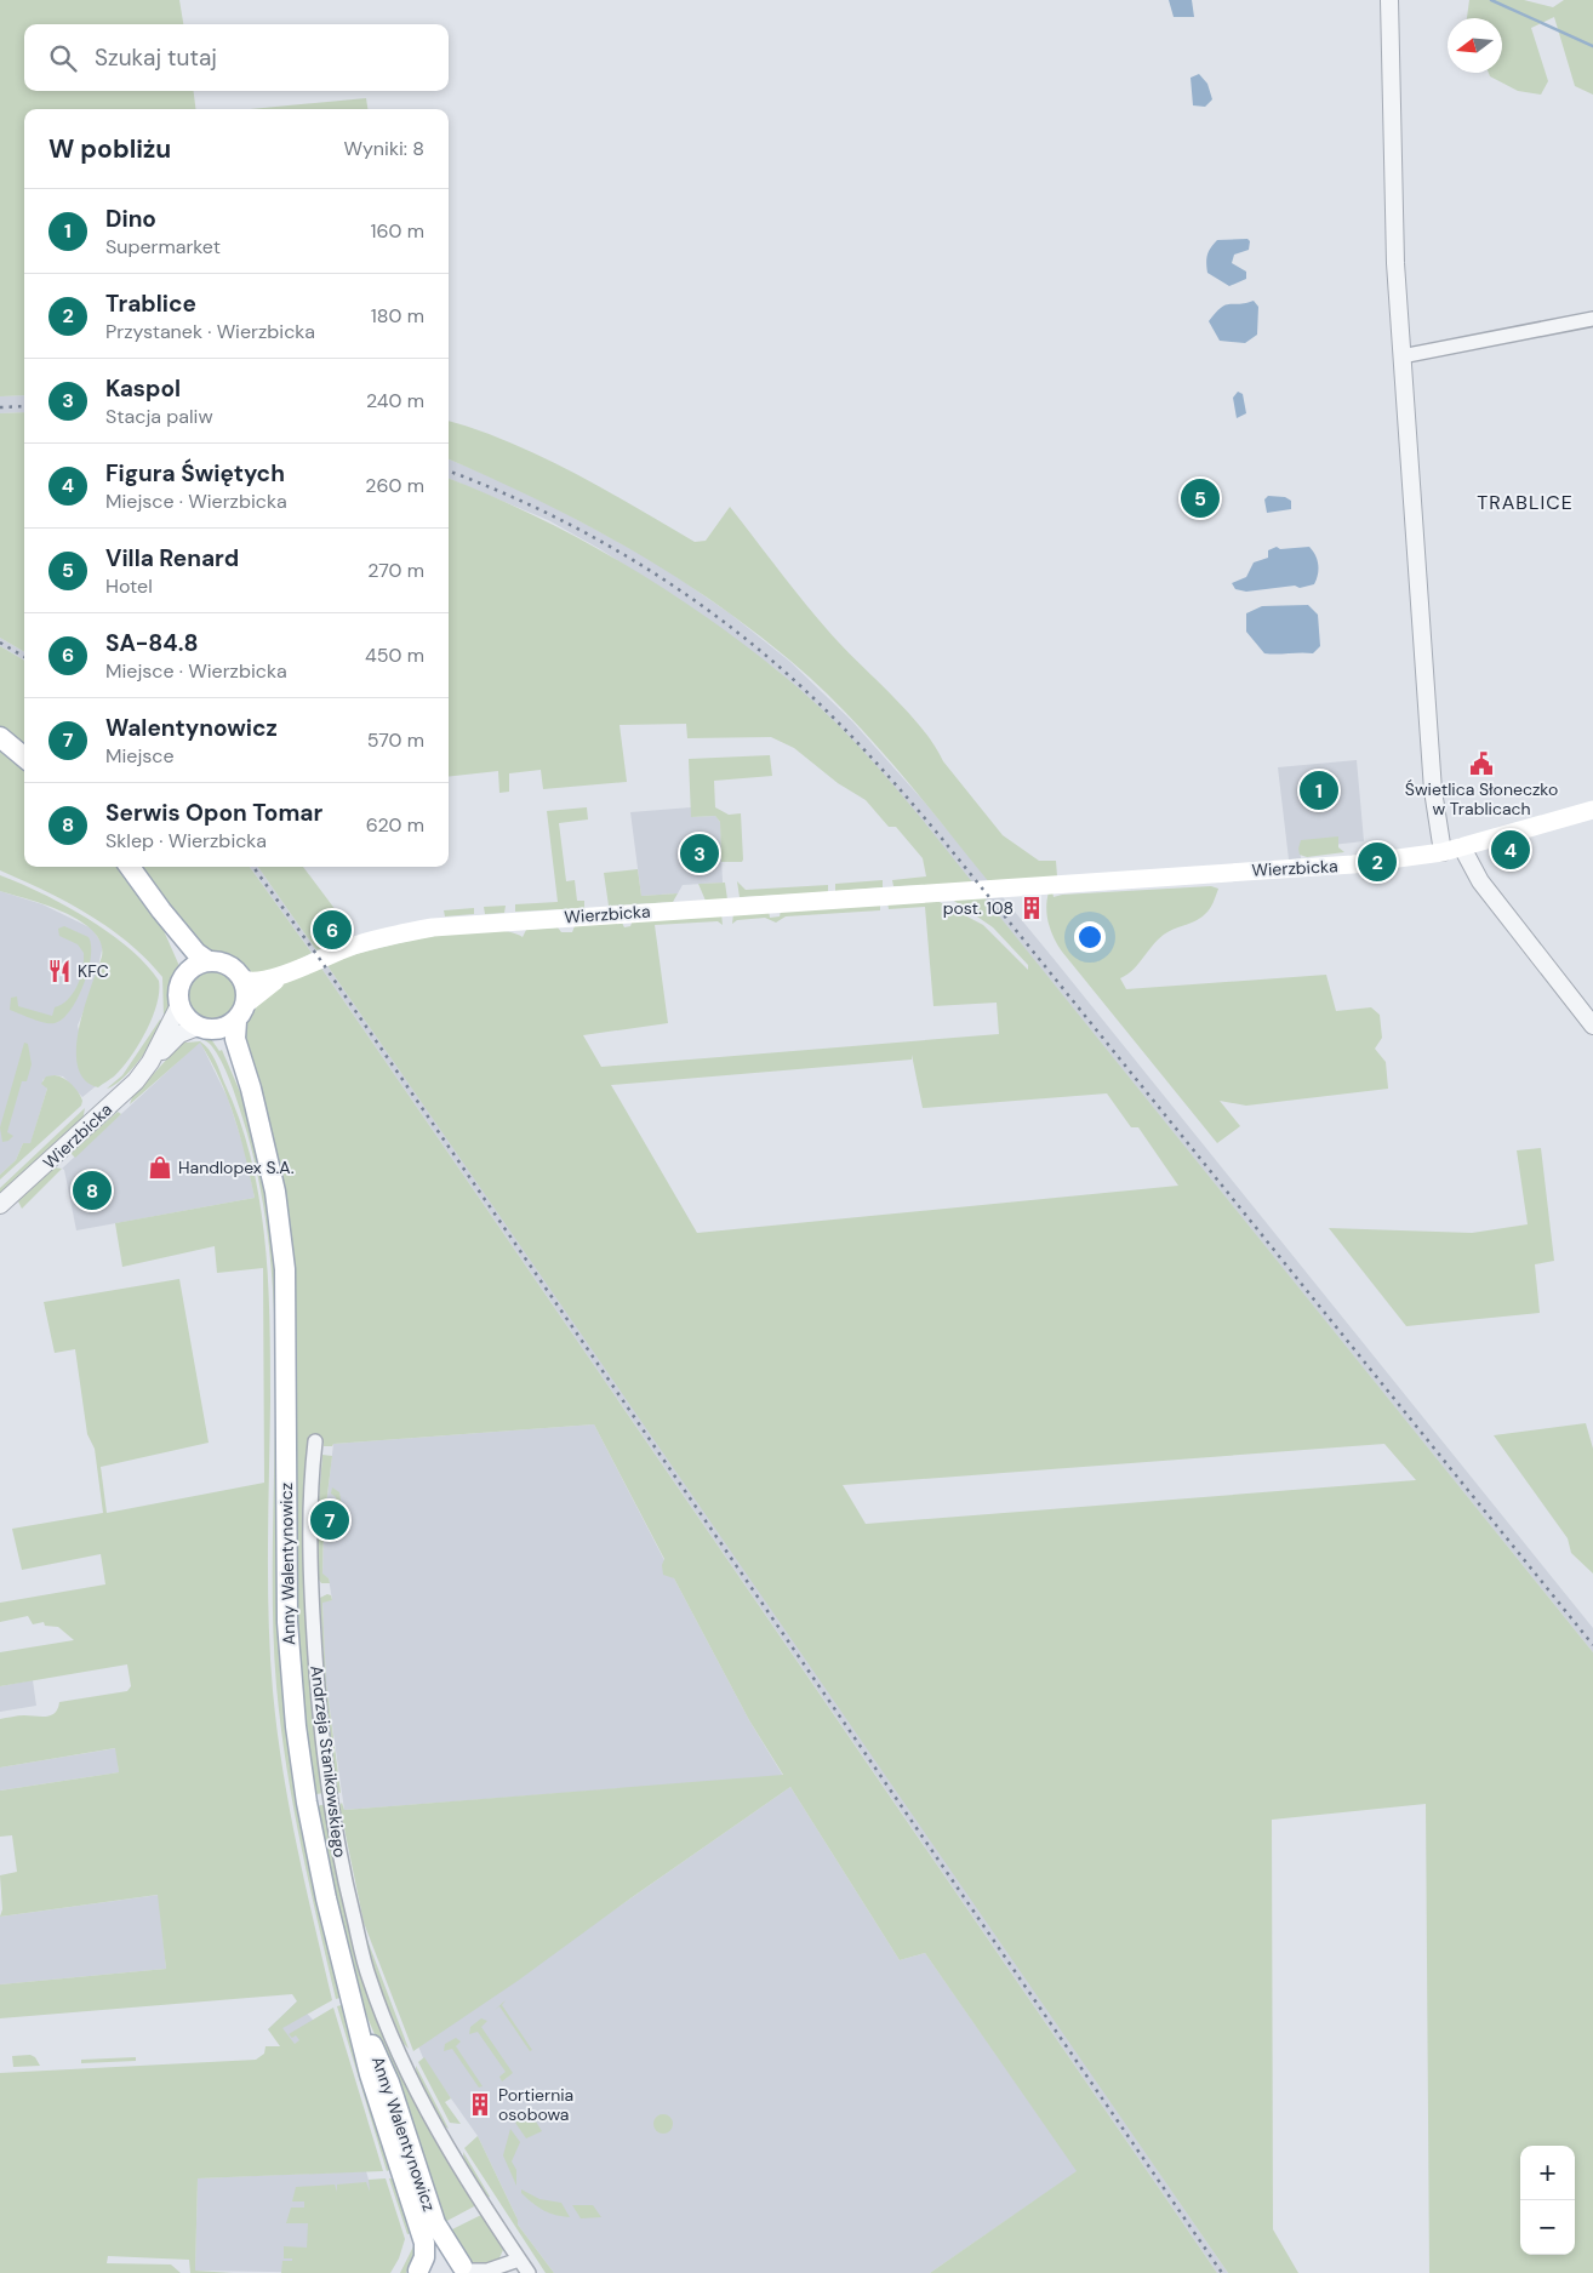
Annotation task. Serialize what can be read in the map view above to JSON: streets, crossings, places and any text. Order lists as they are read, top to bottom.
{
  "streets": {
    "main road": ["Wierzbicka", "Anny Walentynowicz"],
    "street": ["Andrzeja Stanikowskiego"]
  },
  "crossings": [
    ["Wierzbicka", "Anny Walentynowicz"]
  ],
  "districts": ["TRABLICE"],
  "places": {
    "public building": ["Świetlica Słoneczko w Trablicach"],
    "building": ["post. 108", "Portiernia osobowa"],
    "restaurant": ["KFC"],
    "shop": ["Handlopex S.A."]
  },
  "north": "left",
  "page": {
    "search": "Szukaj tutaj",
    "heading": ["W pobliżu", "Wyniki: 8"],
    "list": [
      {
        "mark": "1",
        "name": "Dino",
        "note": "Supermarket",
        "value": "160 m"
      },
      {
        "mark": "2",
        "name": "Trablice",
        "note": "Przystanek · Wierzbicka",
        "value": "180 m"
      },
      {
        "mark": "3",
        "name": "Kaspol",
        "note": "Stacja paliw",
        "value": "240 m"
      },
      {
        "mark": "4",
        "name": "Figura Świętych",
        "note": "Miejsce · Wierzbicka",
        "value": "260 m"
      },
      {
        "mark": "5",
        "name": "Villa Renard",
        "note": "Hotel",
        "value": "270 m"
      },
      {
        "mark": "6",
        "name": "SA-84.8",
        "note": "Miejsce · Wierzbicka",
        "value": "450 m"
      },
      {
        "mark": "7",
        "name": "Walentynowicz",
        "note": "Miejsce",
        "value": "570 m"
      },
      {
        "mark": "8",
        "name": "Serwis Opon Tomar",
        "note": "Sklep · Wierzbicka",
        "value": "620 m"
      }
    ],
    "pins": [
      "5",
      "1",
      "4",
      "3",
      "2",
      "6",
      "8",
      "7"
    ],
    "map_buttons": ["+", "−"]
  }
}
